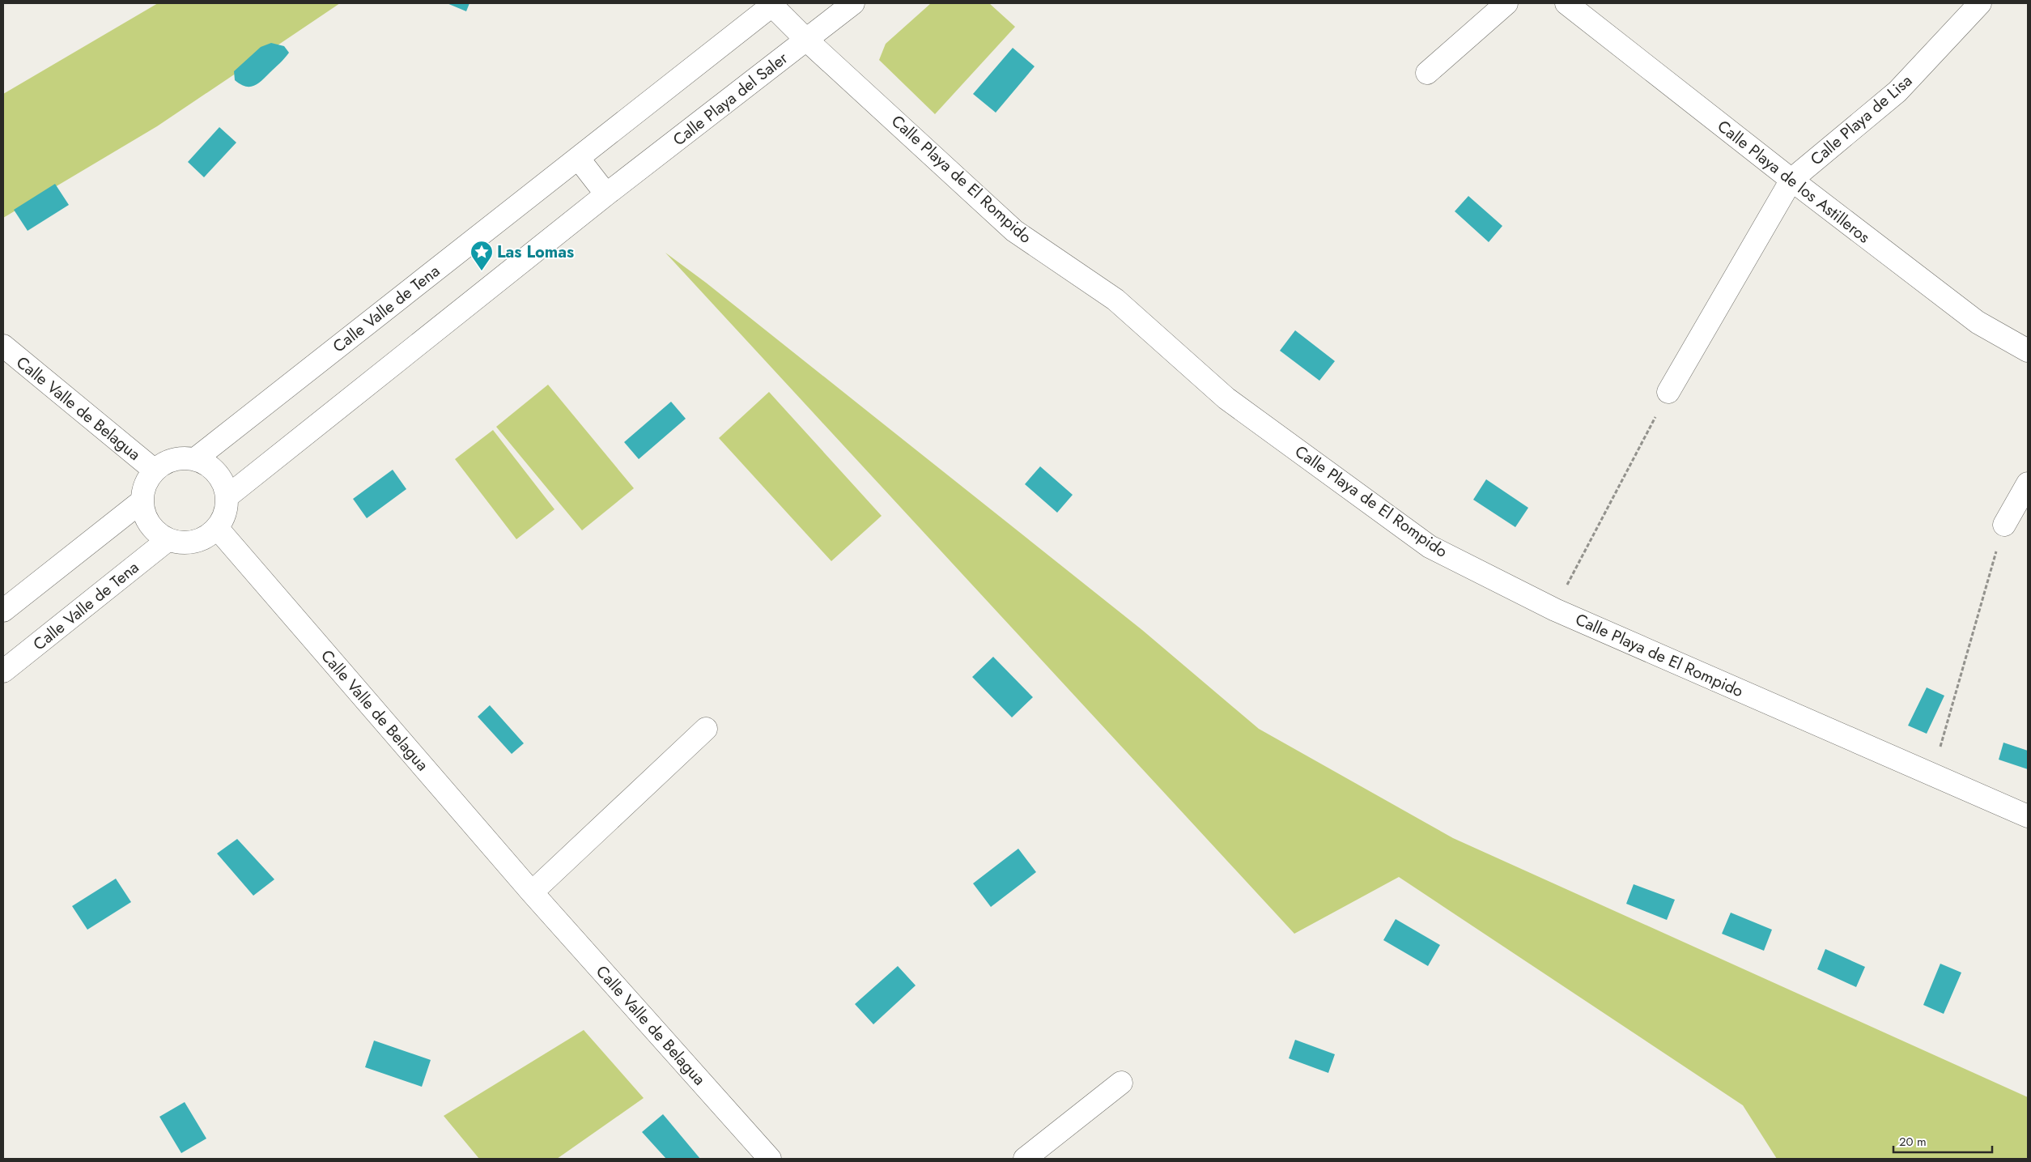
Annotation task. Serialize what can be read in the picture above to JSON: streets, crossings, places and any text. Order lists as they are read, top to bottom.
{
  "streets": {
    "street": [
      "Calle Playa del Saler",
      "Calle Playa de Lisa",
      "Calle Playa de El Rompido",
      "Calle Playa de los Astilleros",
      "Calle Valle de Tena",
      "Calle Valle de Belagua"
    ]
  },
  "crossings": [
    ["Calle Playa del Saler", "Calle Playa de El Rompido"],
    ["Calle Playa de Lisa", "Calle Playa de los Astilleros"],
    ["Calle Valle de Tena", "Calle Valle de Belagua"]
  ],
  "places": {
    "place": ["Las Lomas"]
  },
  "scale_bar": "20 m"
}
